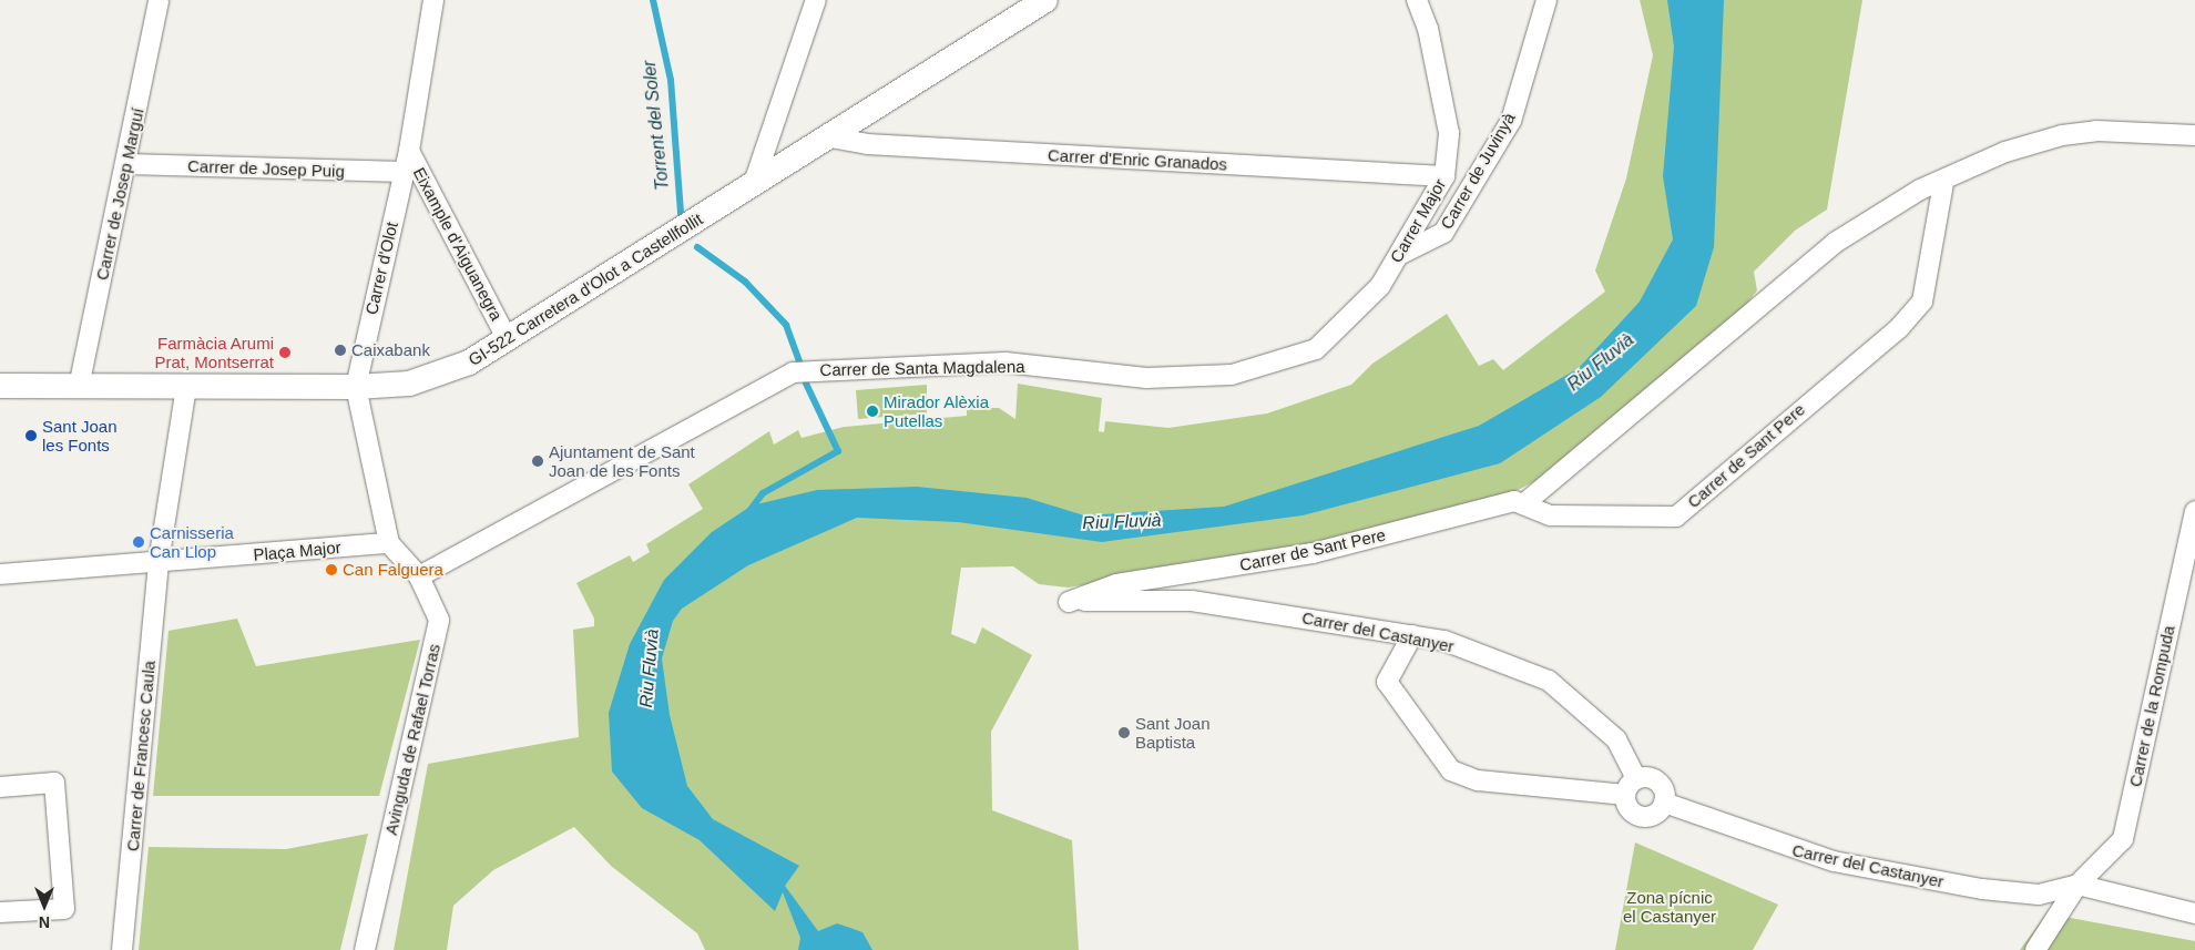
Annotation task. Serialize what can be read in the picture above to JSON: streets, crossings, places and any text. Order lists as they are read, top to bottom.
{
  "streets": {
    "street": [
      "Carrer d'Enric Granados",
      "Carrer de Josep Puig",
      "Carrer de Juvinyà",
      "Carrer de Josep Marguí",
      "Carrer Major",
      "Eixample d'Aiguanegra",
      "Carrer d'Olot",
      "GI-522 Carretera d'Olot a Castellfollit",
      "Carrer de Santa Magdalena",
      "Carrer de Sant Pere",
      "Plaça Major",
      "Carrer del Castanyer",
      "Carrer de la Rompuda",
      "Avinguda de Rafael Torras",
      "Carrer de Francesc Caula"
    ]
  },
  "crossings": [
    ["Carrer d'Enric Granados", "Carrer Major"],
    ["Carrer d'Enric Granados", "GI-522 Carretera d'Olot a Castellfollit"],
    ["Carrer de Josep Puig", "Carrer de Josep Marguí"],
    ["Carrer de Josep Puig", "Carrer d'Olot"],
    ["Carrer de Juvinyà", "Carrer Major"],
    ["Carrer de Josep Marguí", "GI-522 Carretera d'Olot a Castellfollit"],
    ["Carrer Major", "Carrer de Santa Magdalena"],
    ["Eixample d'Aiguanegra", "Carrer d'Olot"],
    ["Eixample d'Aiguanegra", "GI-522 Carretera d'Olot a Castellfollit"],
    ["Carrer d'Olot", "GI-522 Carretera d'Olot a Castellfollit"],
    ["Carrer de Santa Magdalena", "Avinguda de Rafael Torras"],
    ["Carrer de Sant Pere", "Carrer del Castanyer"],
    ["Plaça Major", "Avinguda de Rafael Torras"],
    ["Plaça Major", "Carrer de Francesc Caula"],
    ["Carrer del Castanyer", "Carrer de la Rompuda"]
  ],
  "water": ["Torrent del Soler", "Riu Fluvià"],
  "parks": ["Zona pícnic el Castanyer"],
  "places": [
    "Caixabank",
    "Farmàcia Arumi Prat, Montserrat",
    "Mirador Alèxia Putellas",
    "Sant Joan les Fonts",
    "Ajuntament de Sant Joan de les Fonts",
    "Carnisseria Can Llop",
    "Can Falguera",
    "Sant Joan Baptista"
  ],
  "north": "bottom"
}
